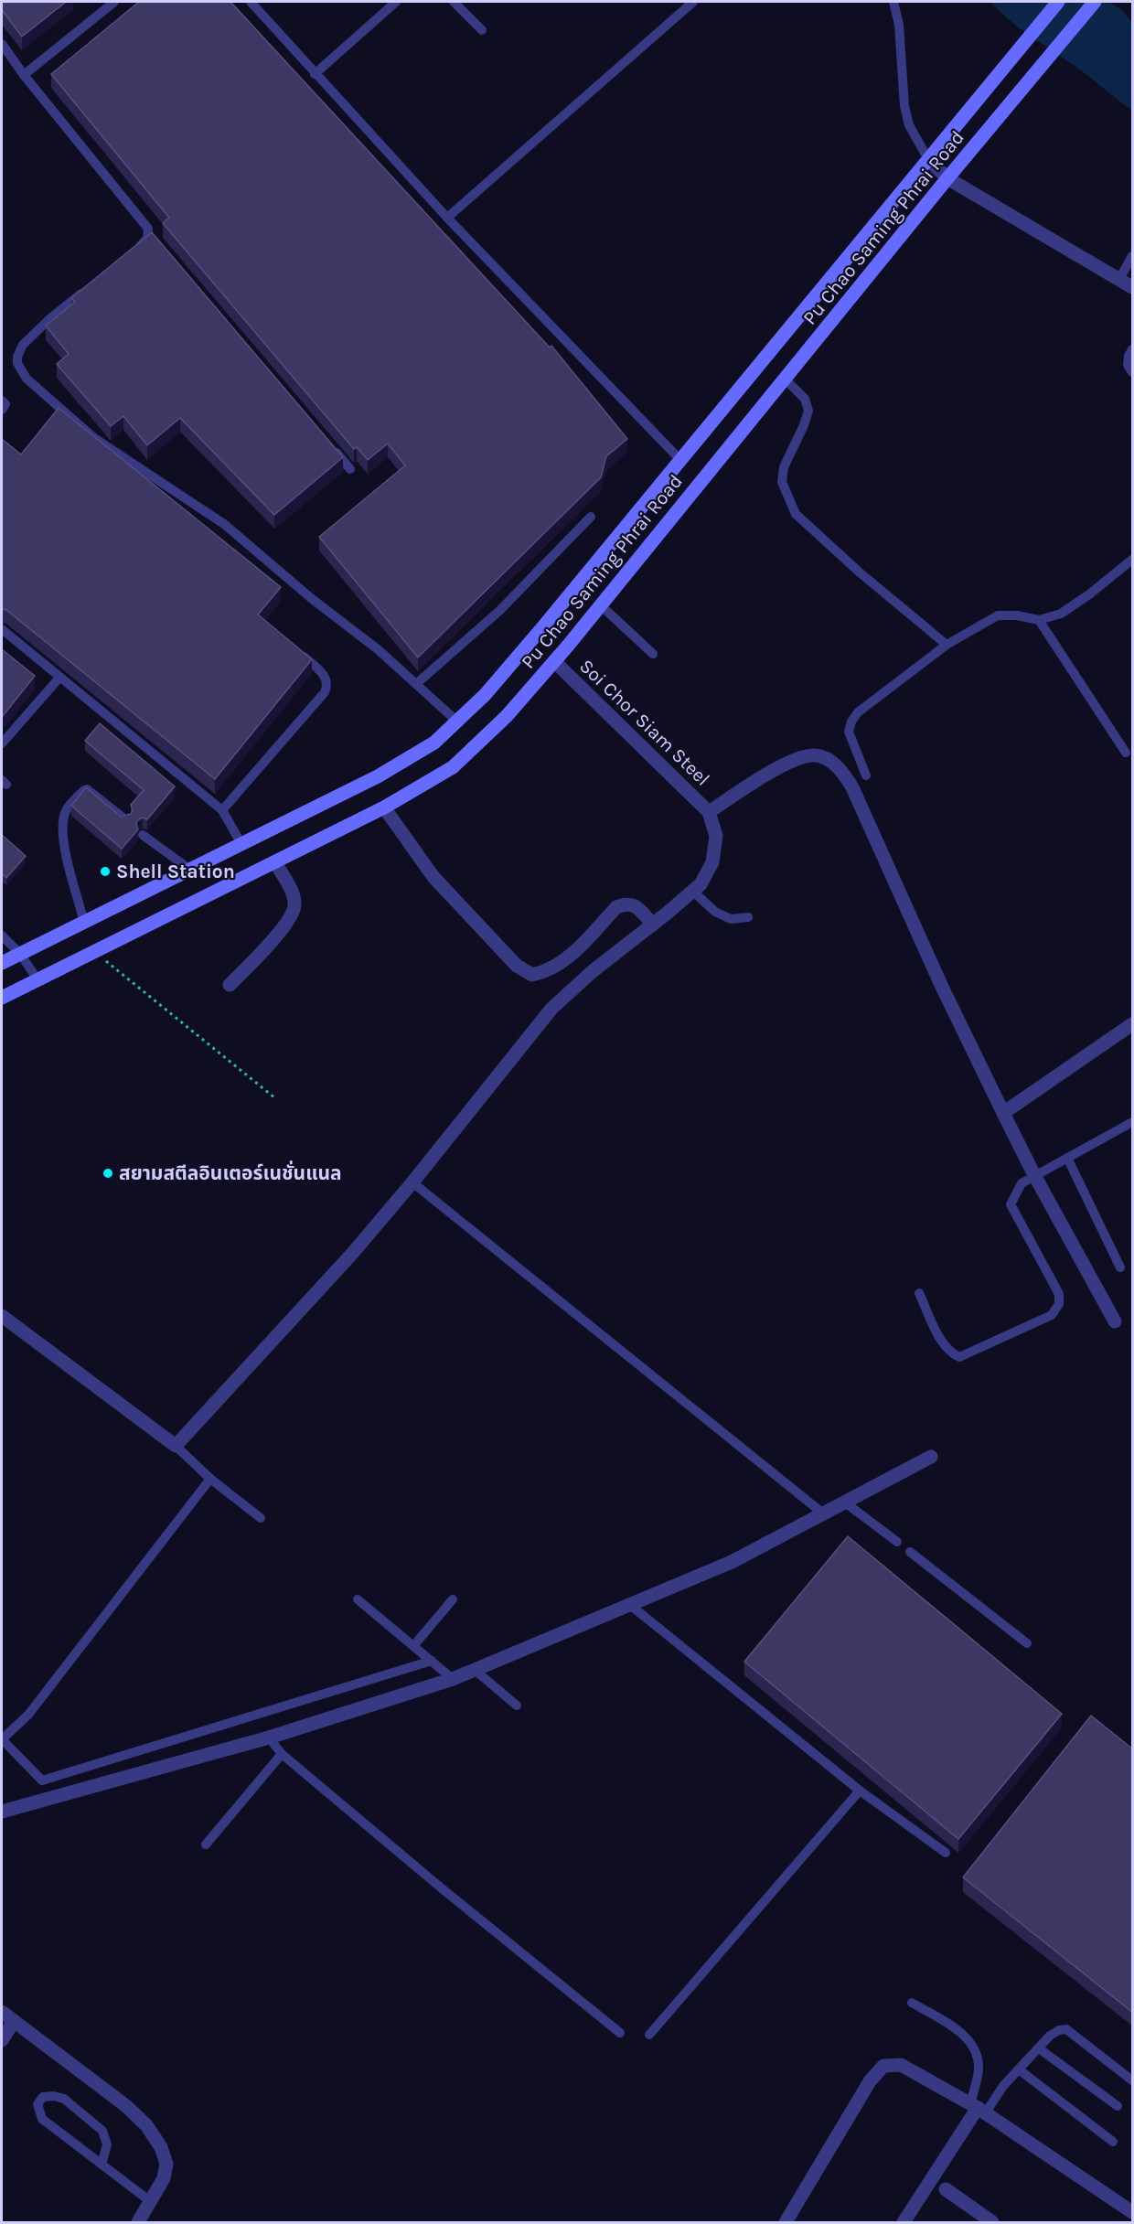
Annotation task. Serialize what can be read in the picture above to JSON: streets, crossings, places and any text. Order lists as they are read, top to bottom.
{
  "streets": {
    "main road": ["Pu Chao Saming Phrai Road"],
    "street": ["Soi Chor Siam Steel"]
  },
  "crossings": [
    ["Pu Chao Saming Phrai Road", "Soi Chor Siam Steel"]
  ],
  "places": ["Shell Station", "สยามสตีลอินเตอร์เนชั่นแนล"]
}
